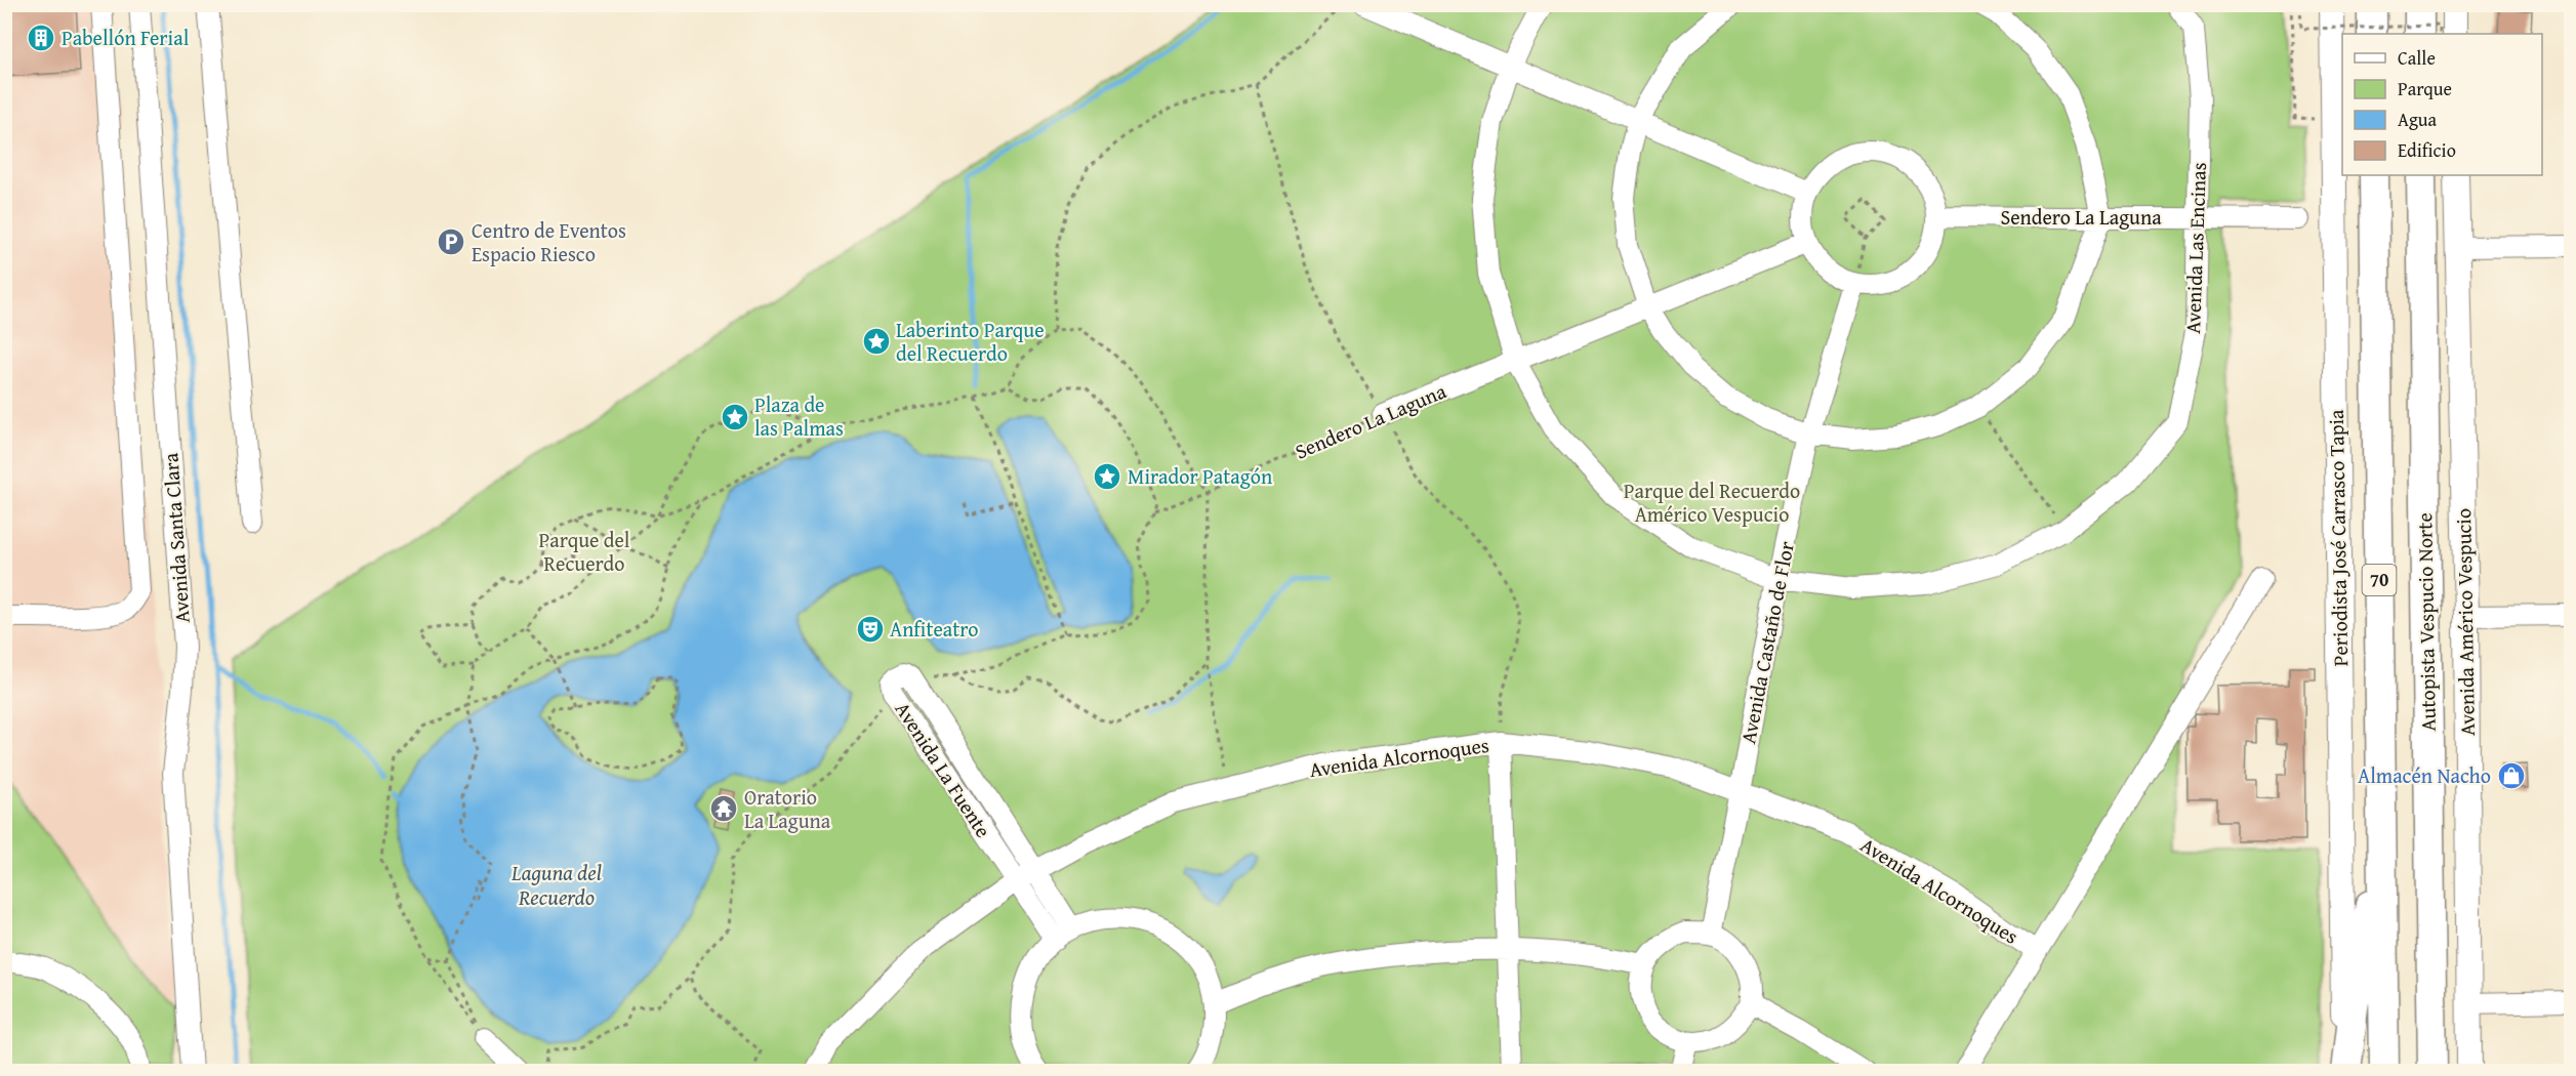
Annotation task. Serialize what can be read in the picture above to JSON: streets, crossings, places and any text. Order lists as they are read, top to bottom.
{
  "streets": {
    "highway": ["70", "Autopista Vespucio Norte"],
    "main road": ["Periodista José Carrasco Tapia", "Avenida Américo Vespucio"],
    "street": [
      "Sendero La Laguna",
      "Avenida Las Encinas",
      "Avenida Santa Clara",
      "Avenida Castaño de Flor",
      "Avenida Alcornoques",
      "Avenida La Fuente"
    ]
  },
  "crossings": [
    ["Sendero La Laguna", "Avenida Las Encinas"],
    ["Avenida Las Encinas", "Avenida Castaño de Flor"],
    ["Avenida Castaño de Flor", "Avenida Alcornoques"],
    ["Avenida Alcornoques", "Avenida La Fuente"]
  ],
  "water": ["Laguna del Recuerdo"],
  "parks": ["Parque del Recuerdo Américo Vespucio", "Parque del Recuerdo"],
  "places": {
    "building": ["Pabellón Ferial"],
    "parking": ["Centro de Eventos Espacio Riesco"],
    "place": ["Laberinto Parque del Recuerdo", "Plaza de las Palmas", "Mirador Patagón"],
    "theatre": ["Anfiteatro"],
    "shop": ["Almacén Nacho"],
    "temple": ["Oratorio La Laguna"]
  },
  "legend": [
    "Calle",
    "Parque",
    "Agua",
    "Edificio"
  ]
}
